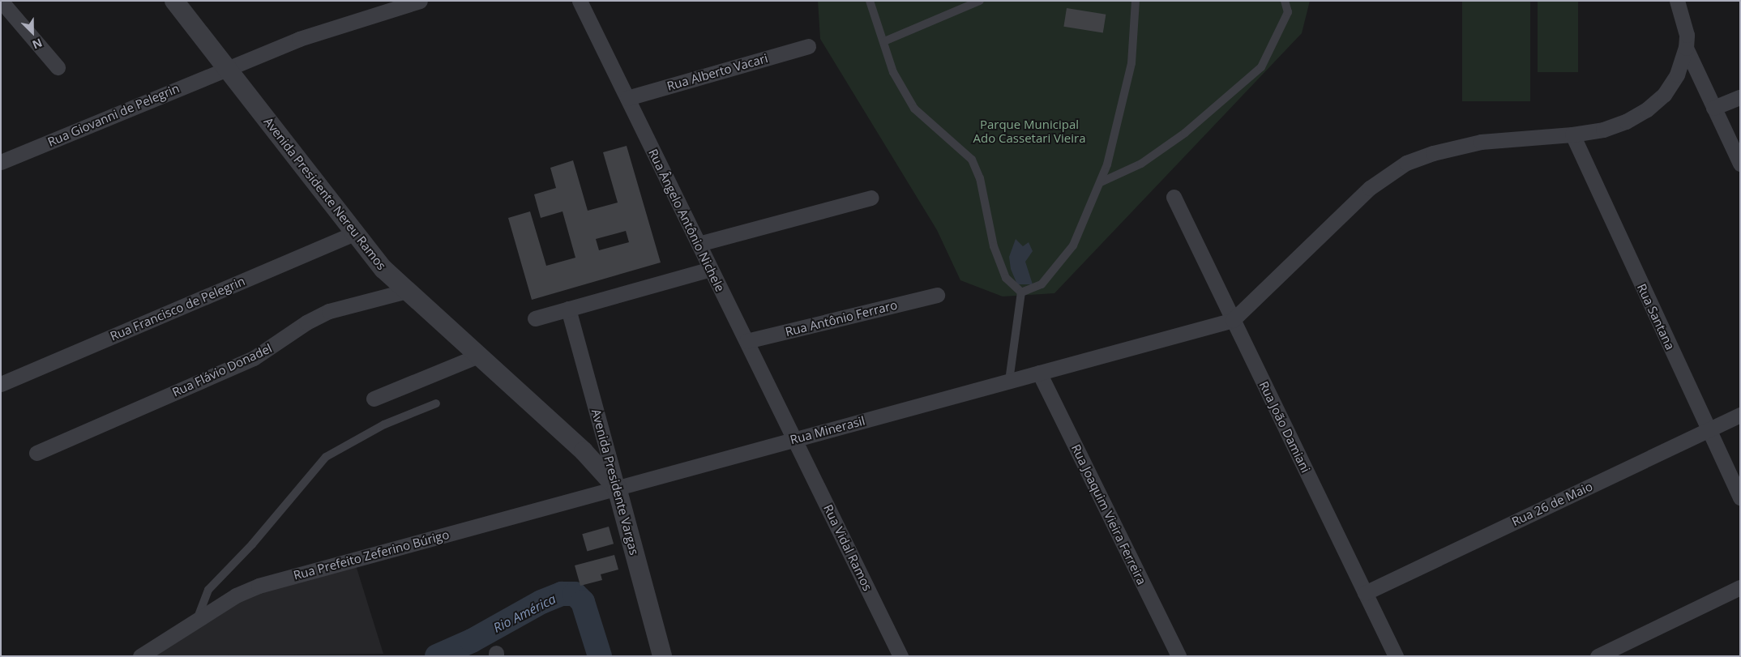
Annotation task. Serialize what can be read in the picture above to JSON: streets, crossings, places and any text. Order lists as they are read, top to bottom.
{
  "streets": {
    "street": [
      "Rua Alberto Vacari",
      "Rua Giovanni de Pelegrin",
      "Avenida Presidente Nereu Ramos",
      "Rua Ângelo Antônio Nichele",
      "Rua Francisco de Pelegrin",
      "Rua Santana",
      "Rua Antônio Ferraro",
      "Rua Flávio Donadel",
      "Rua João Damiani",
      "Rua Minerasil",
      "Avenida Presidente Vargas",
      "Rua 26 de Maio",
      "Rua Joaquim Vieira Ferreira",
      "Rua Vidal Ramos",
      "Rua Prefeito Zeferino Búrigo"
    ]
  },
  "crossings": [
    ["Rua Alberto Vacari", "Rua Ângelo Antônio Nichele"],
    ["Rua Giovanni de Pelegrin", "Avenida Presidente Nereu Ramos"],
    ["Avenida Presidente Nereu Ramos", "Rua Francisco de Pelegrin"],
    ["Avenida Presidente Nereu Ramos", "Rua Flávio Donadel"],
    ["Avenida Presidente Nereu Ramos", "Rua Minerasil"],
    ["Avenida Presidente Nereu Ramos", "Avenida Presidente Vargas"],
    ["Avenida Presidente Nereu Ramos", "Rua Prefeito Zeferino Búrigo"],
    ["Rua Ângelo Antônio Nichele", "Rua Antônio Ferraro"],
    ["Rua Ângelo Antônio Nichele", "Rua Minerasil"],
    ["Rua Ângelo Antônio Nichele", "Rua Vidal Ramos"],
    ["Rua Santana", "Rua 26 de Maio"],
    ["Rua João Damiani", "Rua Minerasil"],
    ["Rua João Damiani", "Rua 26 de Maio"],
    ["Rua Minerasil", "Avenida Presidente Vargas"],
    ["Rua Minerasil", "Rua Joaquim Vieira Ferreira"],
    ["Rua Minerasil", "Rua Vidal Ramos"],
    ["Rua Minerasil", "Rua Prefeito Zeferino Búrigo"],
    ["Avenida Presidente Vargas", "Rua Prefeito Zeferino Búrigo"]
  ],
  "water": ["Rio América"],
  "parks": ["Parque Municipal Ado Cassetari Vieira"],
  "north": "bottom right"
}
